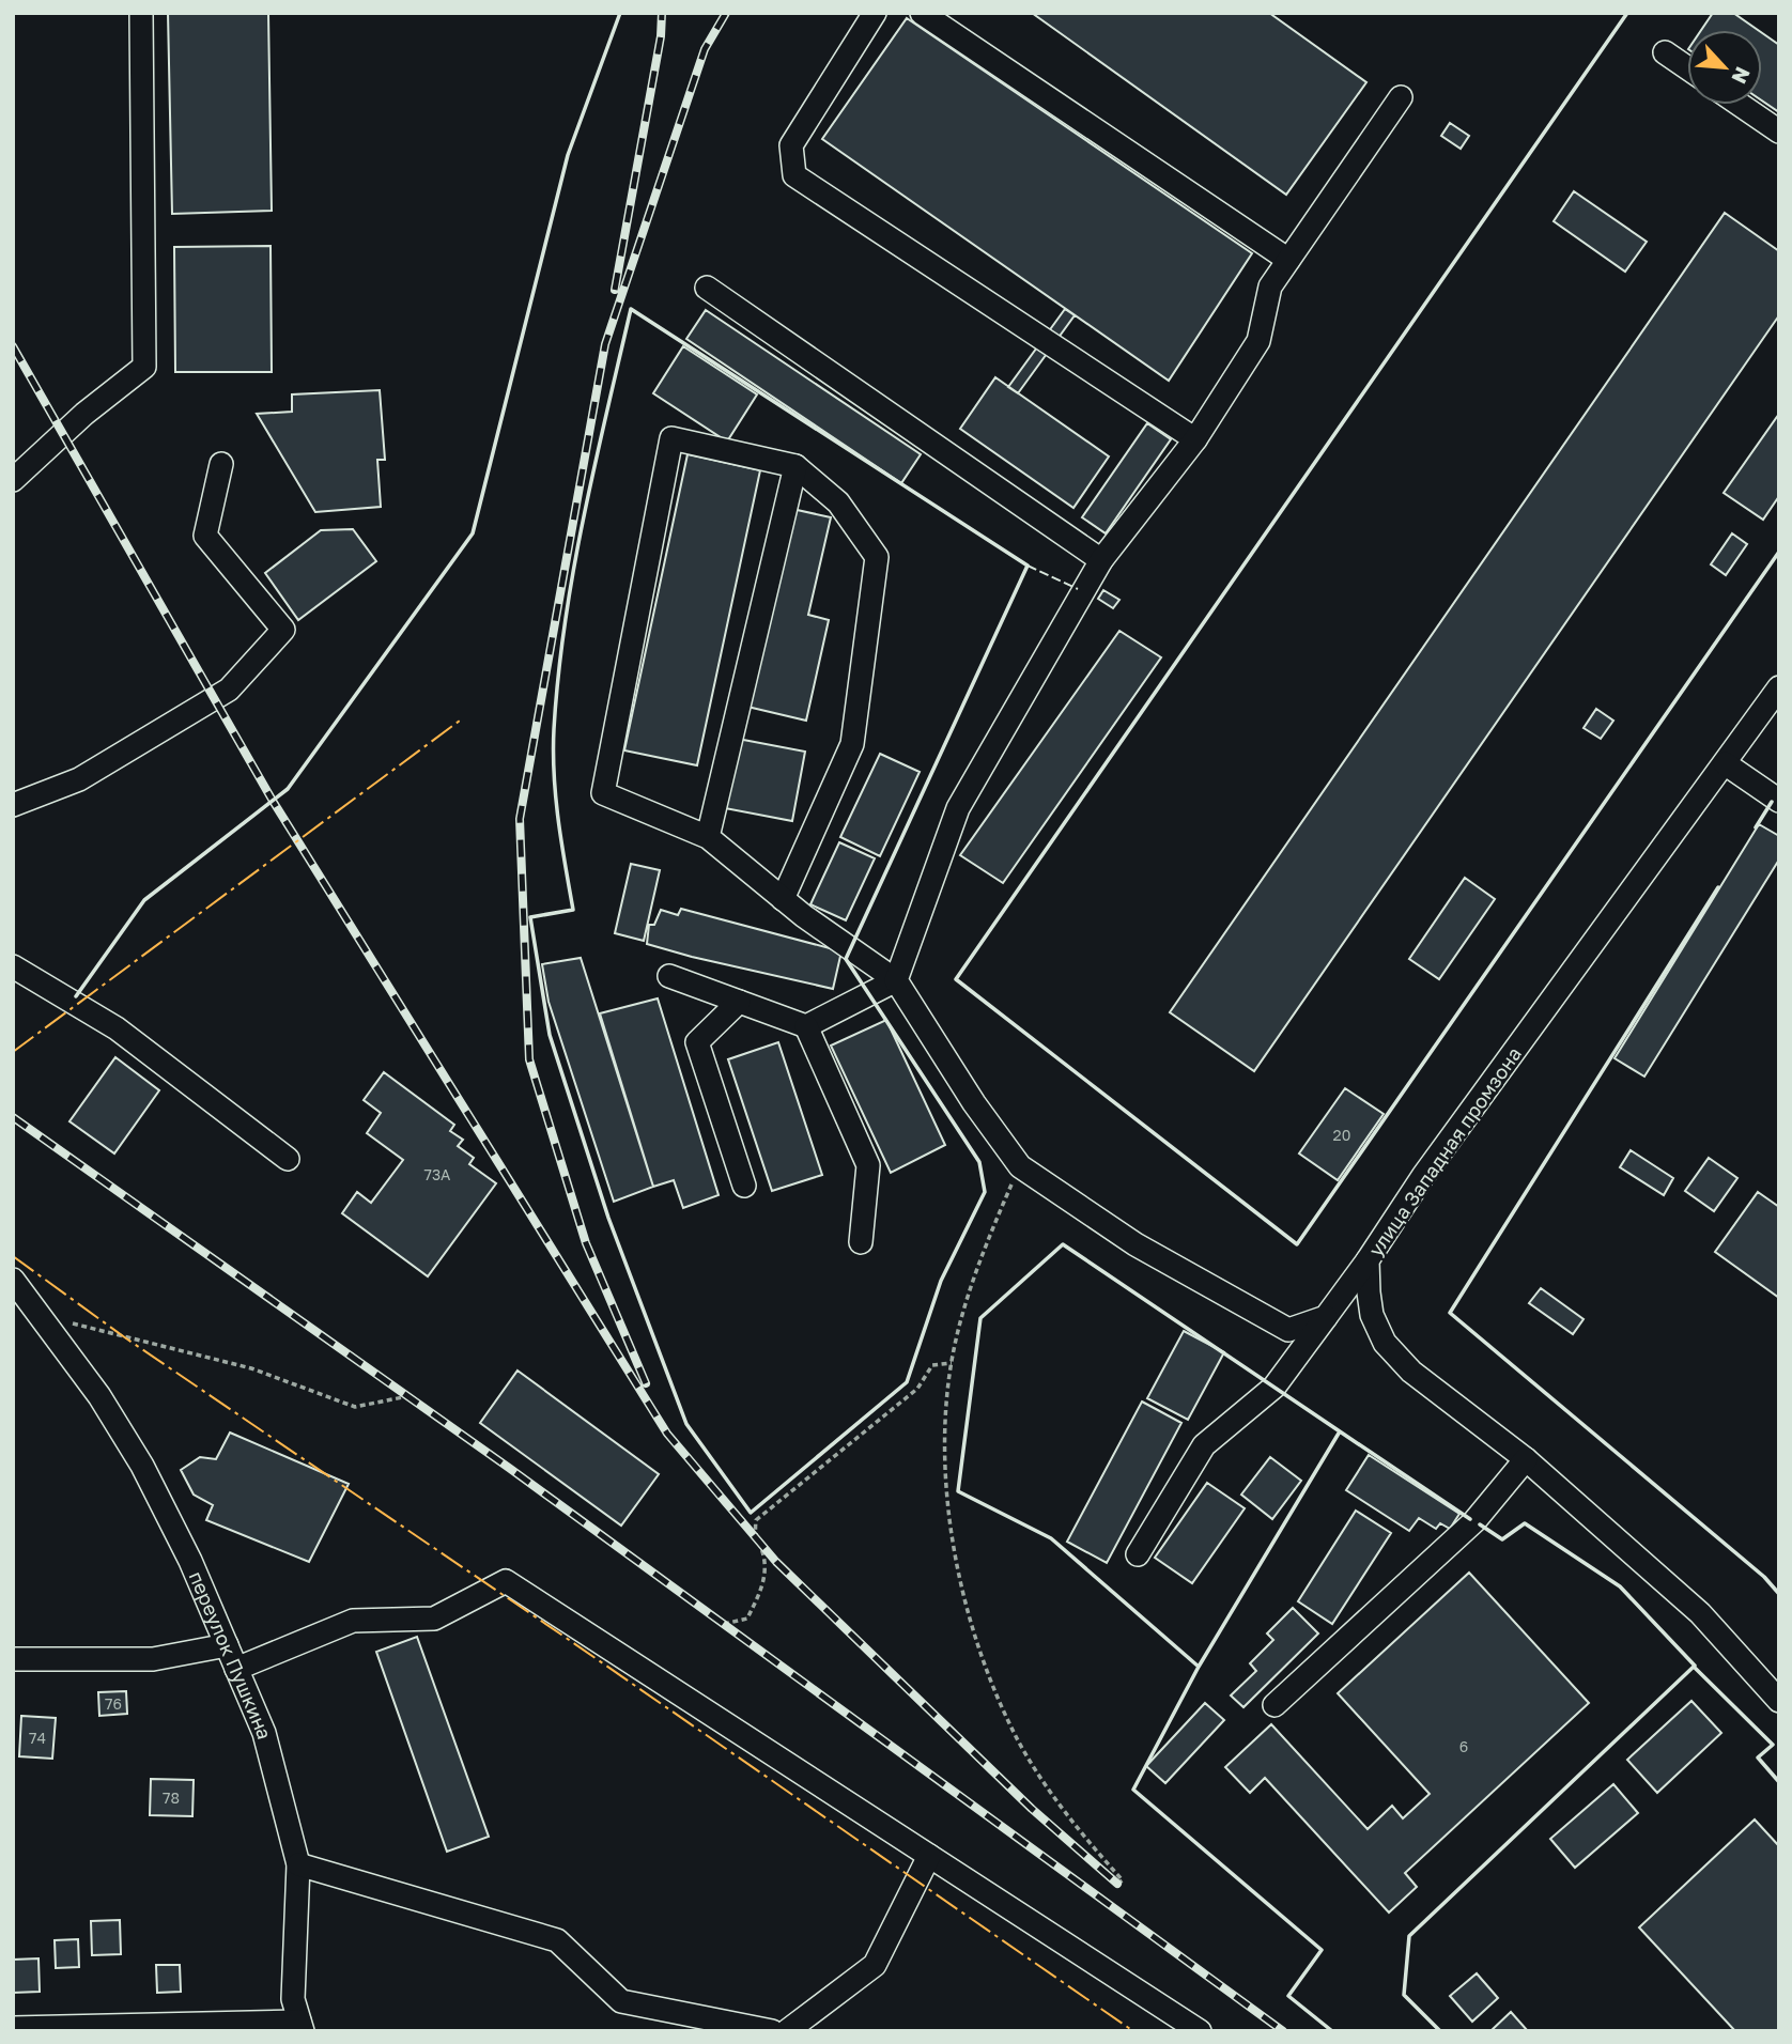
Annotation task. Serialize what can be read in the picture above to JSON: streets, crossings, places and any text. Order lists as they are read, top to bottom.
{
  "streets": {
    "street": ["улица Западная промзона", "переулок Пушкина"]
  },
  "house_numbers": [
    "20",
    "73А",
    "76",
    "74",
    "6",
    "78"
  ],
  "north": "bottom right"
}
